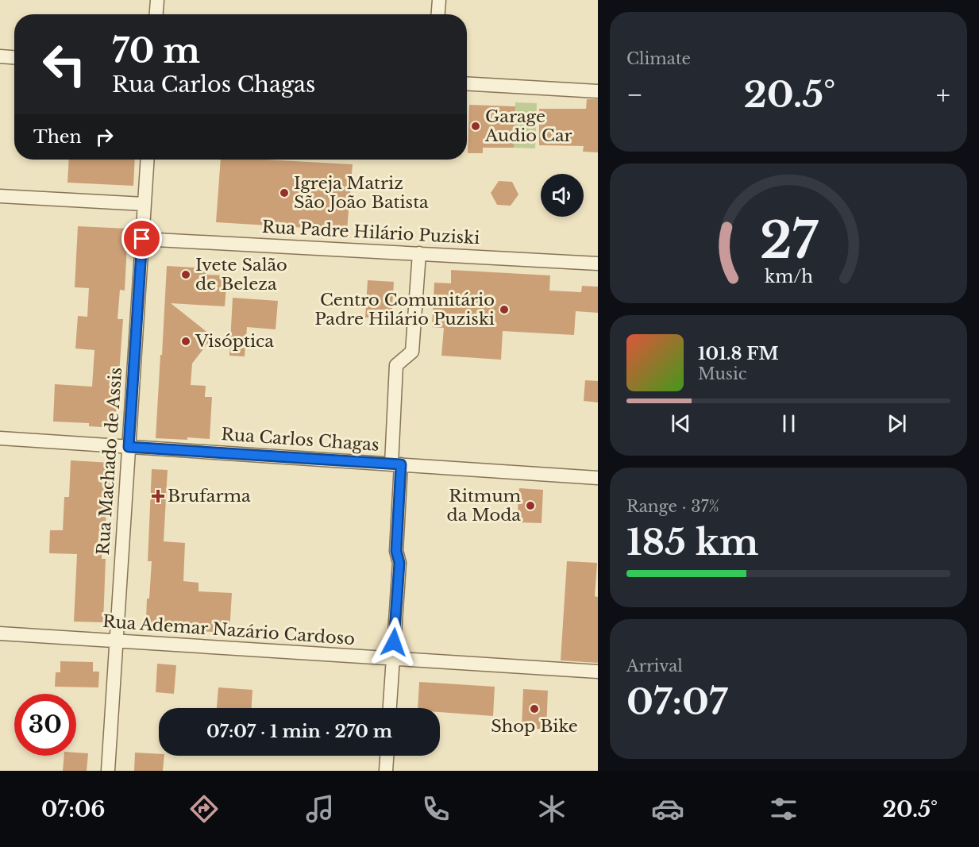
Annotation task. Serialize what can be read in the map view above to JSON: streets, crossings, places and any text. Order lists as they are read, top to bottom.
{
  "streets": {
    "street": [
      "Rua Padre Hilário Puziski",
      "Rua Carlos Chagas",
      "Rua Machado de Assis",
      "Rua Ademar Nazário Cardoso"
    ]
  },
  "crossings": [
    ["Rua Padre Hilário Puziski", "Rua Machado de Assis"],
    ["Rua Carlos Chagas", "Rua Machado de Assis"],
    ["Rua Machado de Assis", "Rua Ademar Nazário Cardoso"]
  ],
  "places": {
    "other": [
      "Garage Audio Car",
      "Igreja Matriz São João Batista",
      "Ivete Salão de Beleza",
      "Centro Comunitário Padre Hilário Puziski",
      "Visóptica",
      "Ritmum da Moda",
      "Shop Bike"
    ],
    "health": ["Brufarma"]
  },
  "page": {
    "tile": [
      "Climate",
      ["Range · 37%", "185 km"],
      ["Arrival", "07:07"]
    ],
    "turn": ["70 m", "Rua Carlos Chagas"],
    "heat": ["−", "20.5°", "+"],
    "then": "Then",
    "song": ["101.8 FM", "Music"],
    "limit": "30",
    "trip": "07:07 · 1 min · 270 m",
    "tabs": ["07:06", "20.5°"],
    "gauge": ["27", "km/h"]
  }
}
